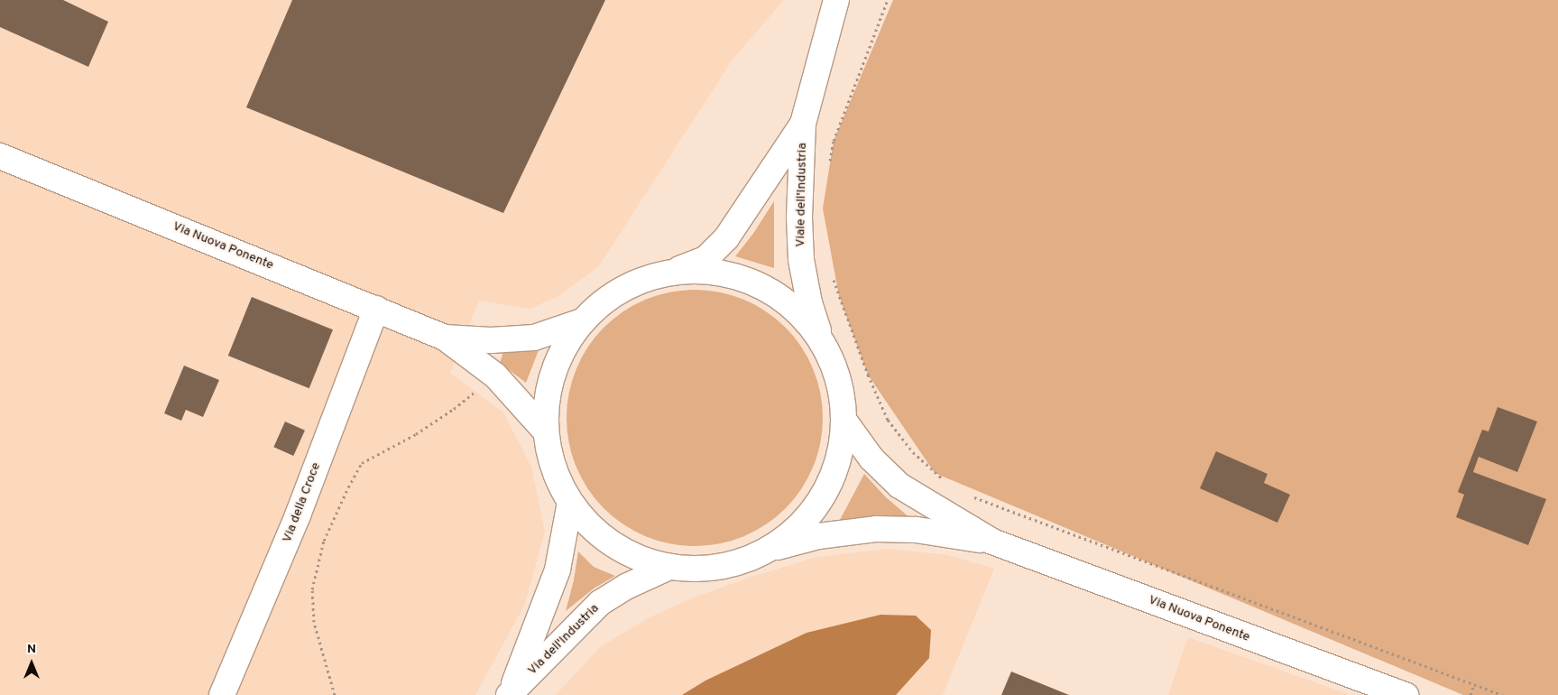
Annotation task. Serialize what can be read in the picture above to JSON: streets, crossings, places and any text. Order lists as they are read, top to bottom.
{
  "streets": {
    "street": [
      "Viale dell'Industria",
      "Via Nuova Ponente",
      "Via della Croce",
      "Via dell'Industria"
    ]
  },
  "crossings": [
    ["Via Nuova Ponente", "Via della Croce"]
  ],
  "north": "top"
}
